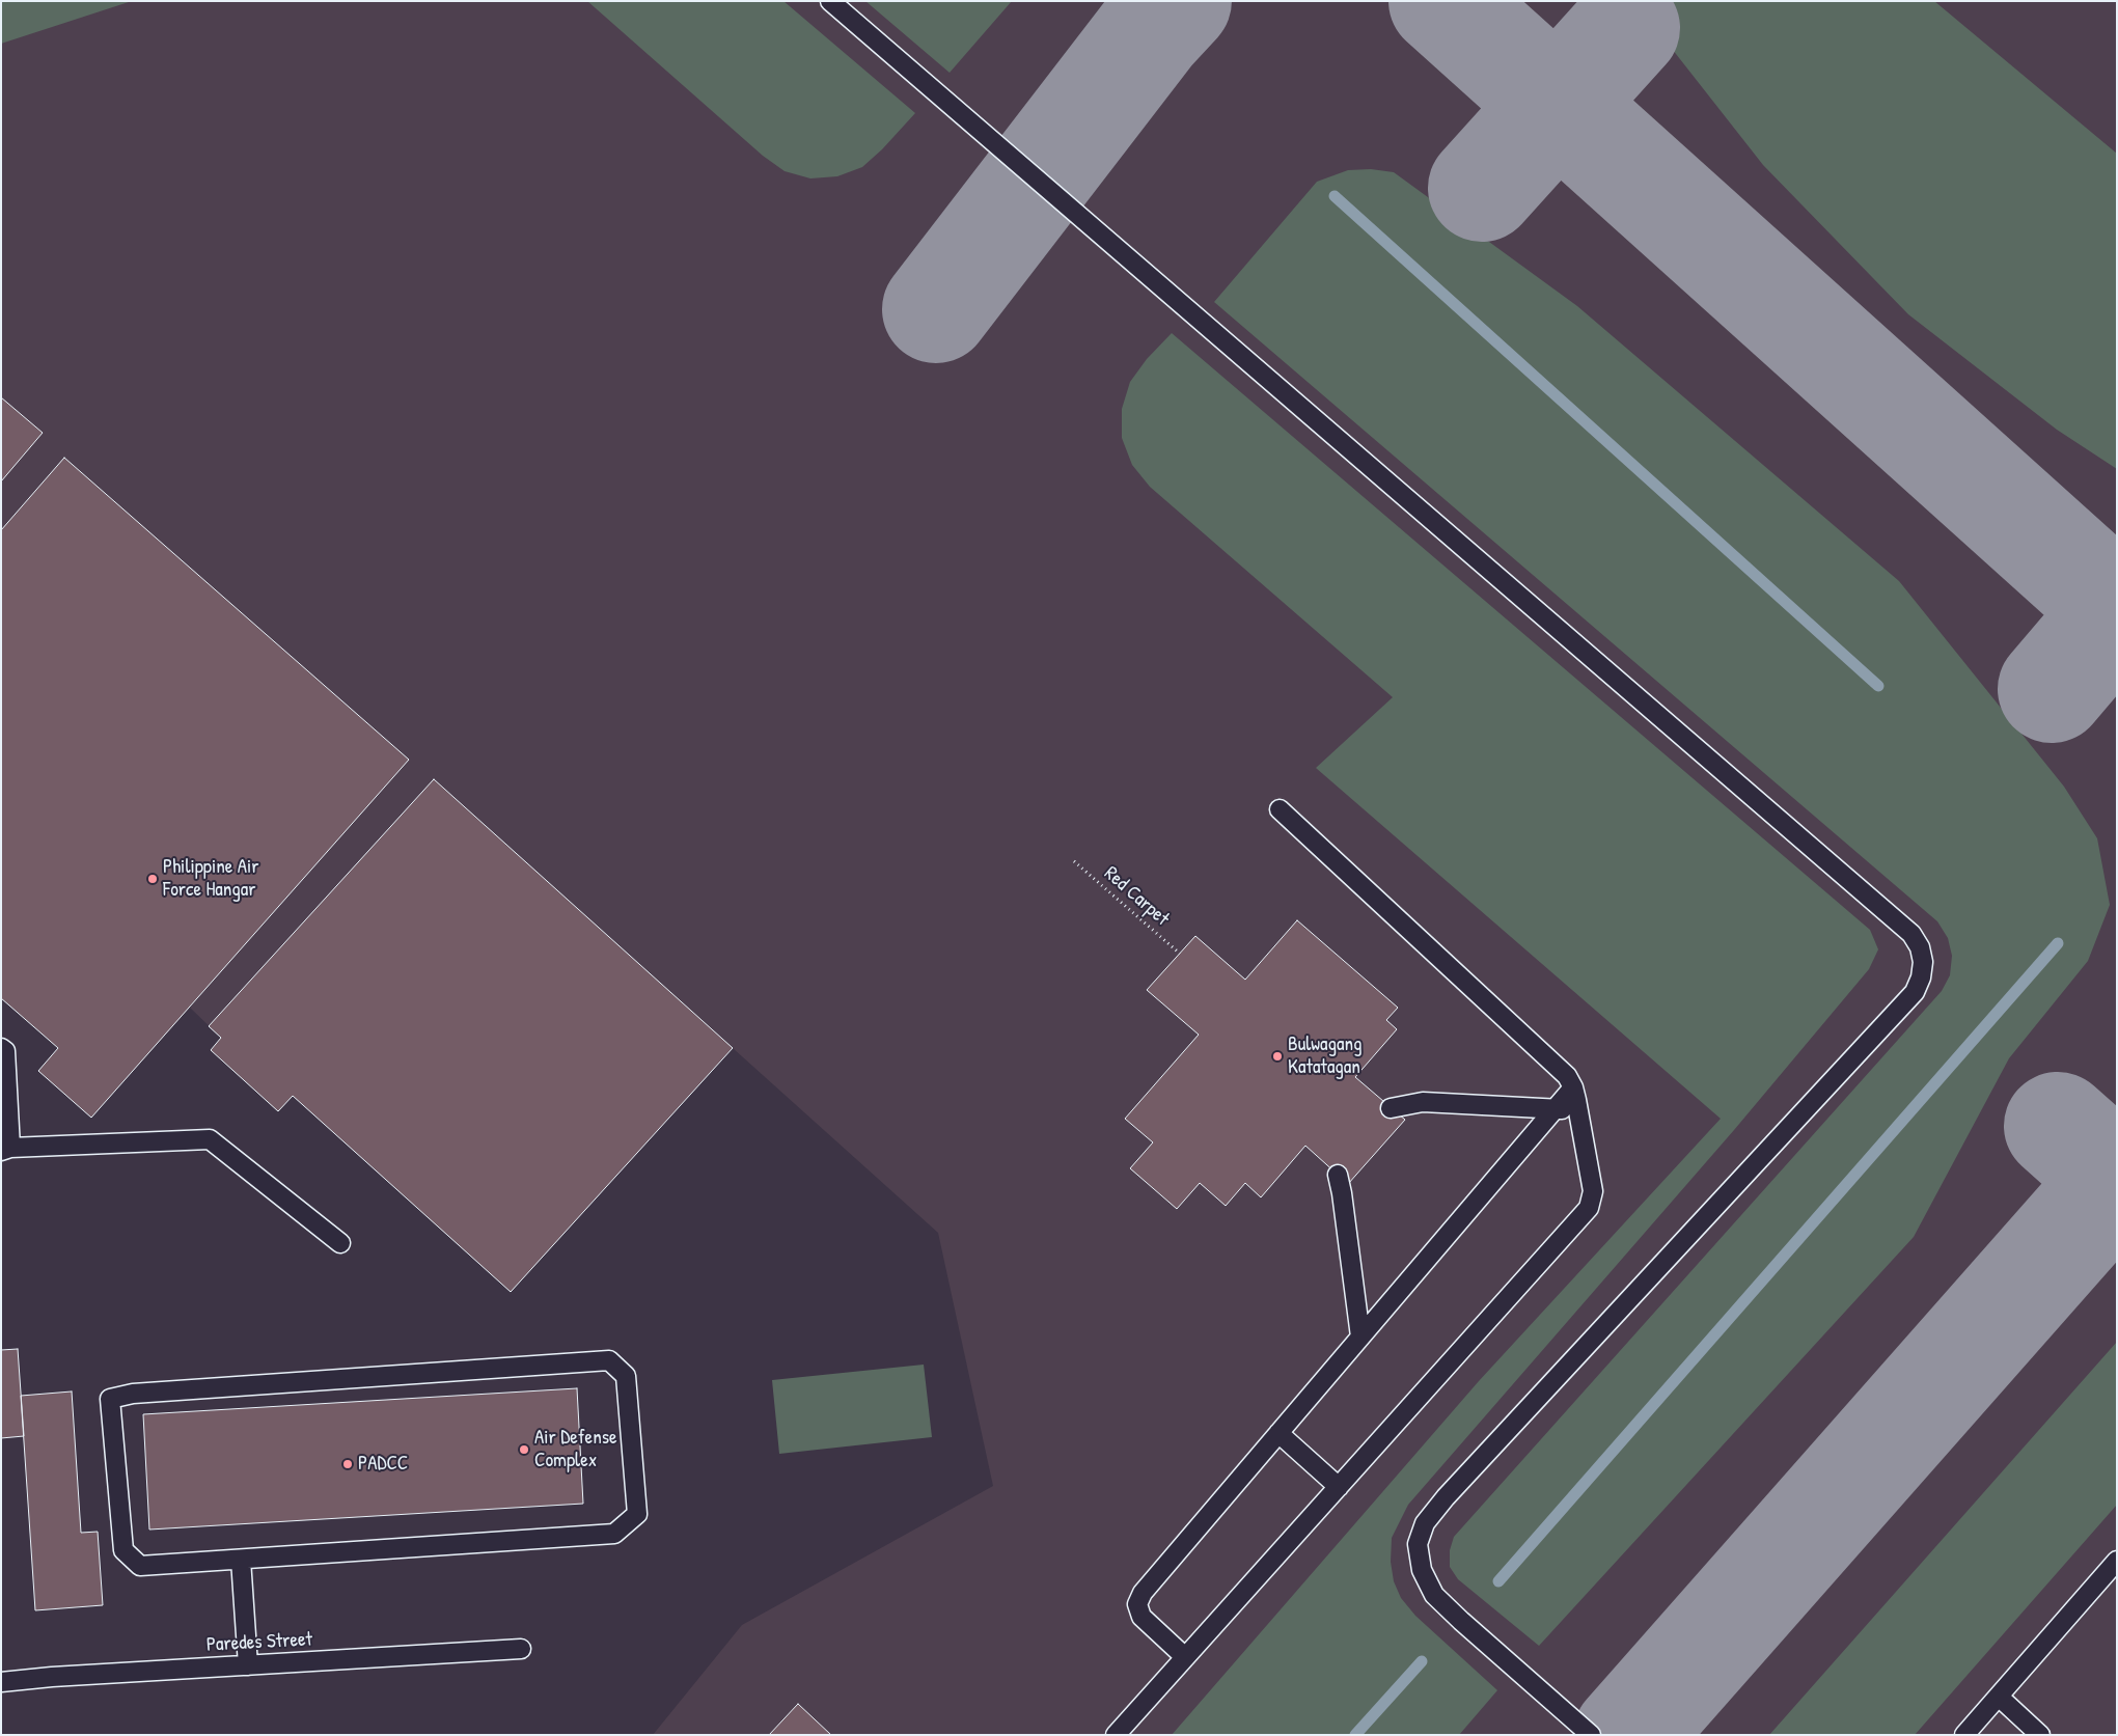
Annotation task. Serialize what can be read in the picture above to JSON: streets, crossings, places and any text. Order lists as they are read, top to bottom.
{
  "streets": {
    "lane": ["Paredes Street"],
    "path": ["Red Carpet"]
  },
  "places": [
    "Philippine Air Force Hangar",
    "Bulwagang Katatagan",
    "Air Defense Complex",
    "PADCC"
  ]
}
